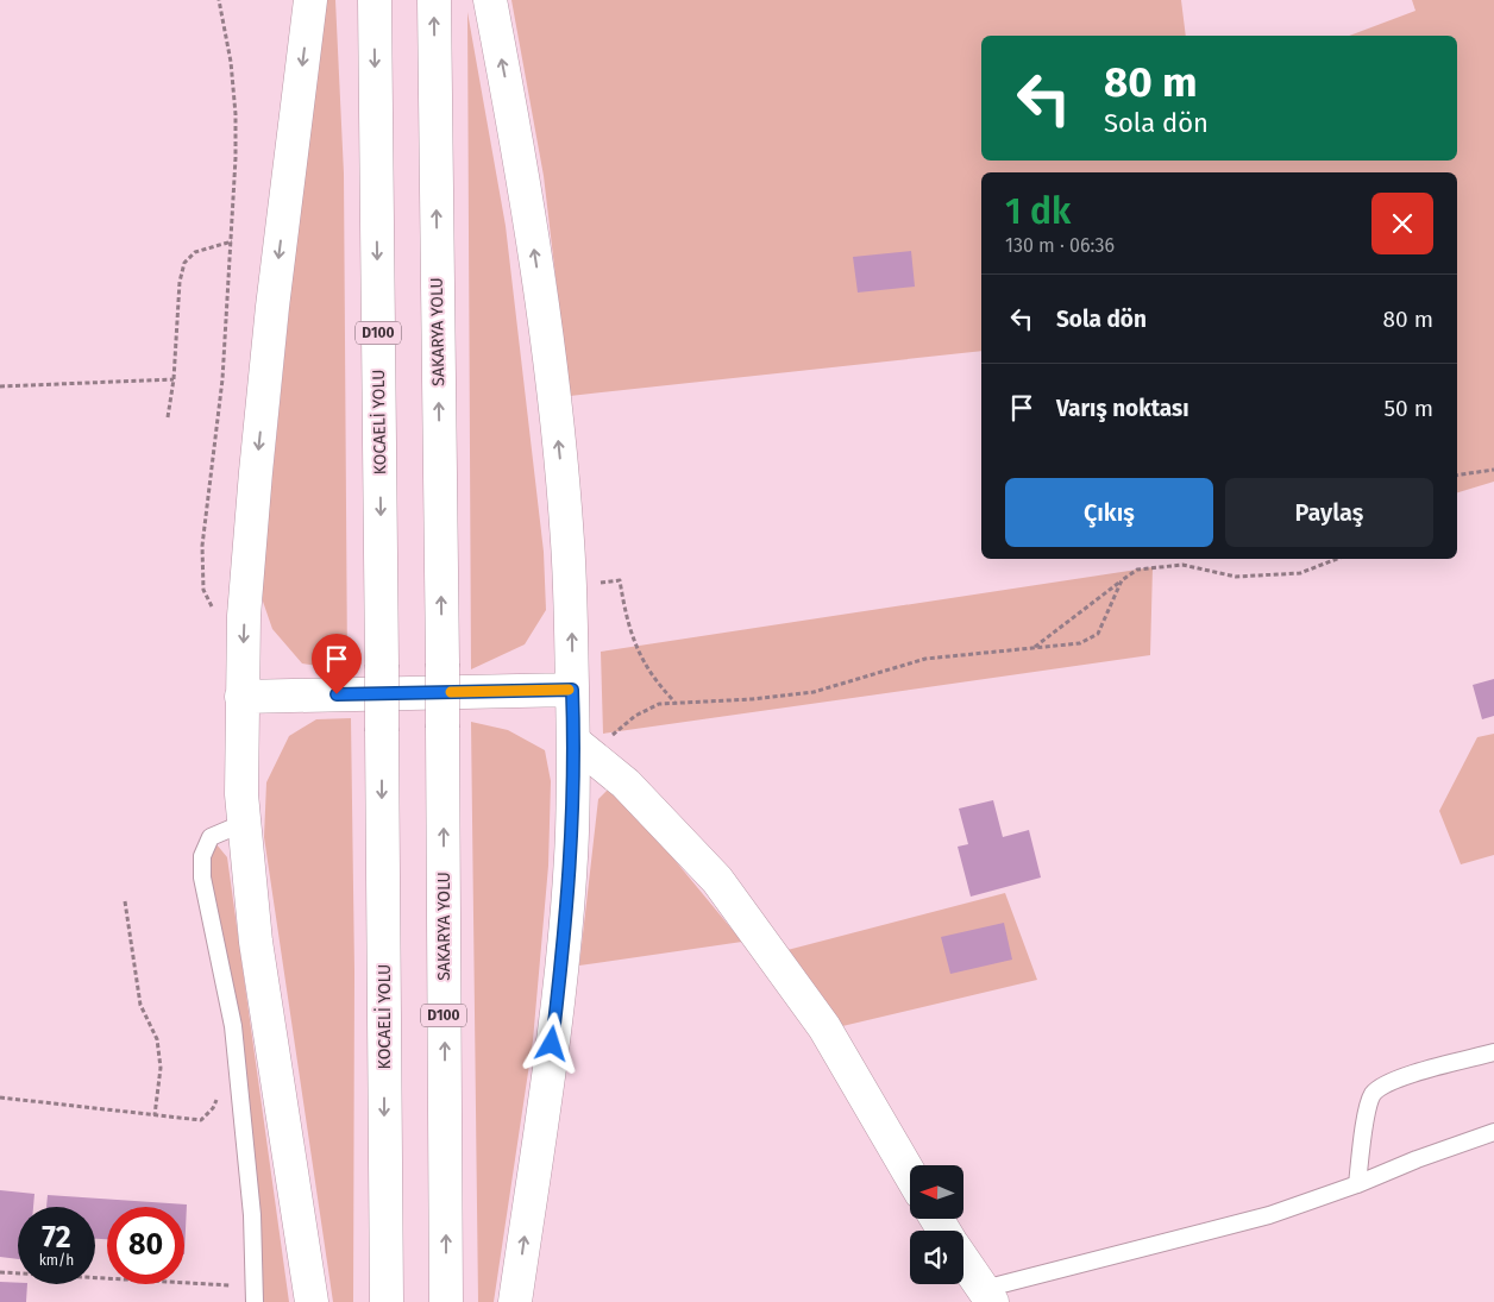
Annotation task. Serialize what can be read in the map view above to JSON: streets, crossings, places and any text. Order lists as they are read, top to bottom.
{
  "streets": {
    "main road": ["SAKARYA YOLU", "D100", "KOCAELİ YOLU"]
  },
  "north": "left",
  "page": {
    "turn": ["80 m", "Sola dön"],
    "heading": ["1 dk", "130 m · 06:36"],
    "list": [
      {
        "name": "Sola dön",
        "value": "80 m"
      },
      {
        "name": "Varış noktası",
        "value": "50 m"
      }
    ],
    "buttons": ["Çıkış", "Paylaş"],
    "speed": "72 km/h",
    "limit": "80"
  }
}
